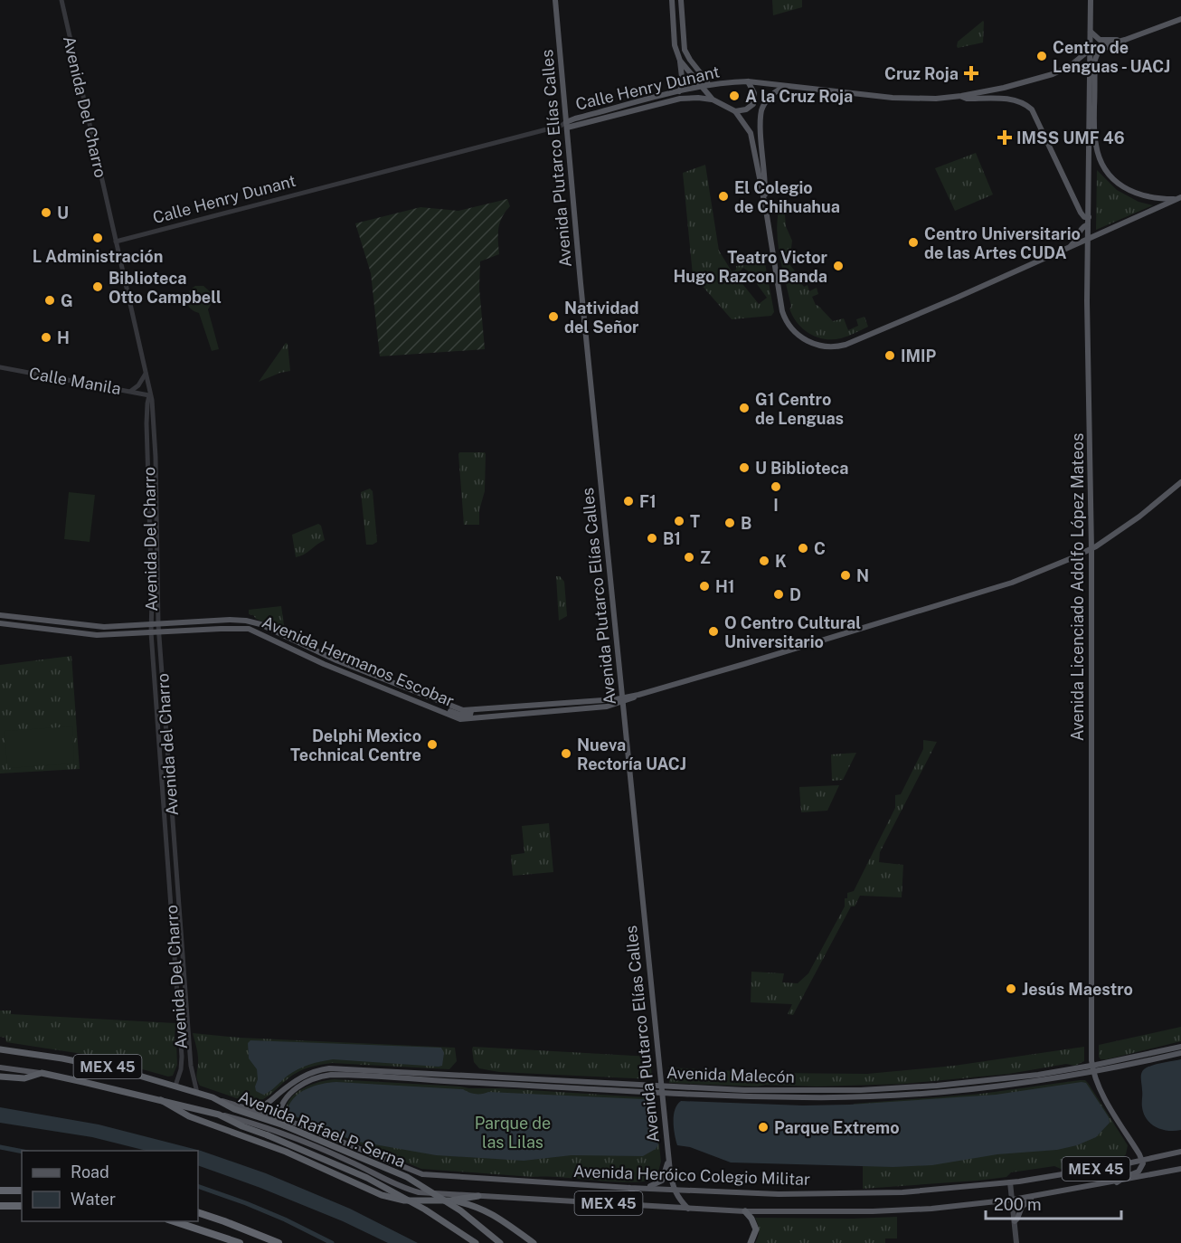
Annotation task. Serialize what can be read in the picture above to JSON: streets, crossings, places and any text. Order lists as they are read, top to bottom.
{
  "streets": {
    "highway": ["MEX 45", "Avenida Rafael P. Serna"],
    "main road": [
      "Calle Henry Dunant",
      "Avenida Plutarco Elías Calles",
      "Avenida Licenciado Adolfo López Mateos",
      "Avenida Hermanos Escobar",
      "Avenida Malecón",
      "Avenida Heróico Colegio Militar"
    ],
    "street": ["Avenida Del Charro", "Calle Manila", "Avenida del Charro"]
  },
  "crossings": [
    ["Calle Henry Dunant", "Avenida Del Charro"],
    ["Calle Henry Dunant", "Avenida Plutarco Elías Calles"],
    ["Calle Henry Dunant", "Avenida Licenciado Adolfo López Mateos"],
    ["Avenida Del Charro", "Calle Manila"],
    ["Avenida Del Charro", "Avenida Hermanos Escobar"],
    ["Avenida Del Charro", "Avenida del Charro"],
    ["Avenida Del Charro", "MEX 45"],
    ["Avenida Plutarco Elías Calles", "Avenida Hermanos Escobar"],
    ["Avenida Plutarco Elías Calles", "Avenida Malecón"],
    ["Avenida Plutarco Elías Calles", "Avenida Heróico Colegio Militar"],
    ["Calle Manila", "Avenida del Charro"],
    ["Avenida Licenciado Adolfo López Mateos", "Avenida Hermanos Escobar"],
    ["Avenida Licenciado Adolfo López Mateos", "Avenida Malecón"],
    ["Avenida Licenciado Adolfo López Mateos", "Avenida Heróico Colegio Militar"],
    ["Avenida Hermanos Escobar", "Avenida del Charro"],
    ["Avenida del Charro", "MEX 45"],
    ["MEX 45", "Avenida Rafael P. Serna"],
    ["MEX 45", "Avenida Heróico Colegio Militar"],
    ["Avenida Malecón", "Avenida Heróico Colegio Militar"],
    ["Avenida Rafael P. Serna", "Avenida Heróico Colegio Militar"]
  ],
  "parks": ["Parque de las Lilas"],
  "places": {
    "other": [
      "Centro de Lenguas - UACJ",
      "A la Cruz Roja",
      "El Colegio de Chihuahua",
      "U",
      "L Administración",
      "Centro Universitario de las Artes CUDA",
      "Teatro Victor Hugo Razcon Banda",
      "Biblioteca Otto Campbell",
      "G",
      "Natividad del Señor",
      "H",
      "IMIP",
      "G1 Centro de Lenguas",
      "U Biblioteca",
      "I",
      "F1",
      "T",
      "B",
      "B1",
      "C",
      "Z",
      "K",
      "N",
      "H1",
      "D",
      "O Centro Cultural Universitario",
      "Delphi Mexico Technical Centre",
      "Nueva Rectoría UACJ",
      "Jesús Maestro",
      "Parque Extremo"
    ],
    "health": ["Cruz Roja", "IMSS UMF 46"]
  },
  "legend": ["Road", "Water"],
  "scale_bar": "200 m"
}
